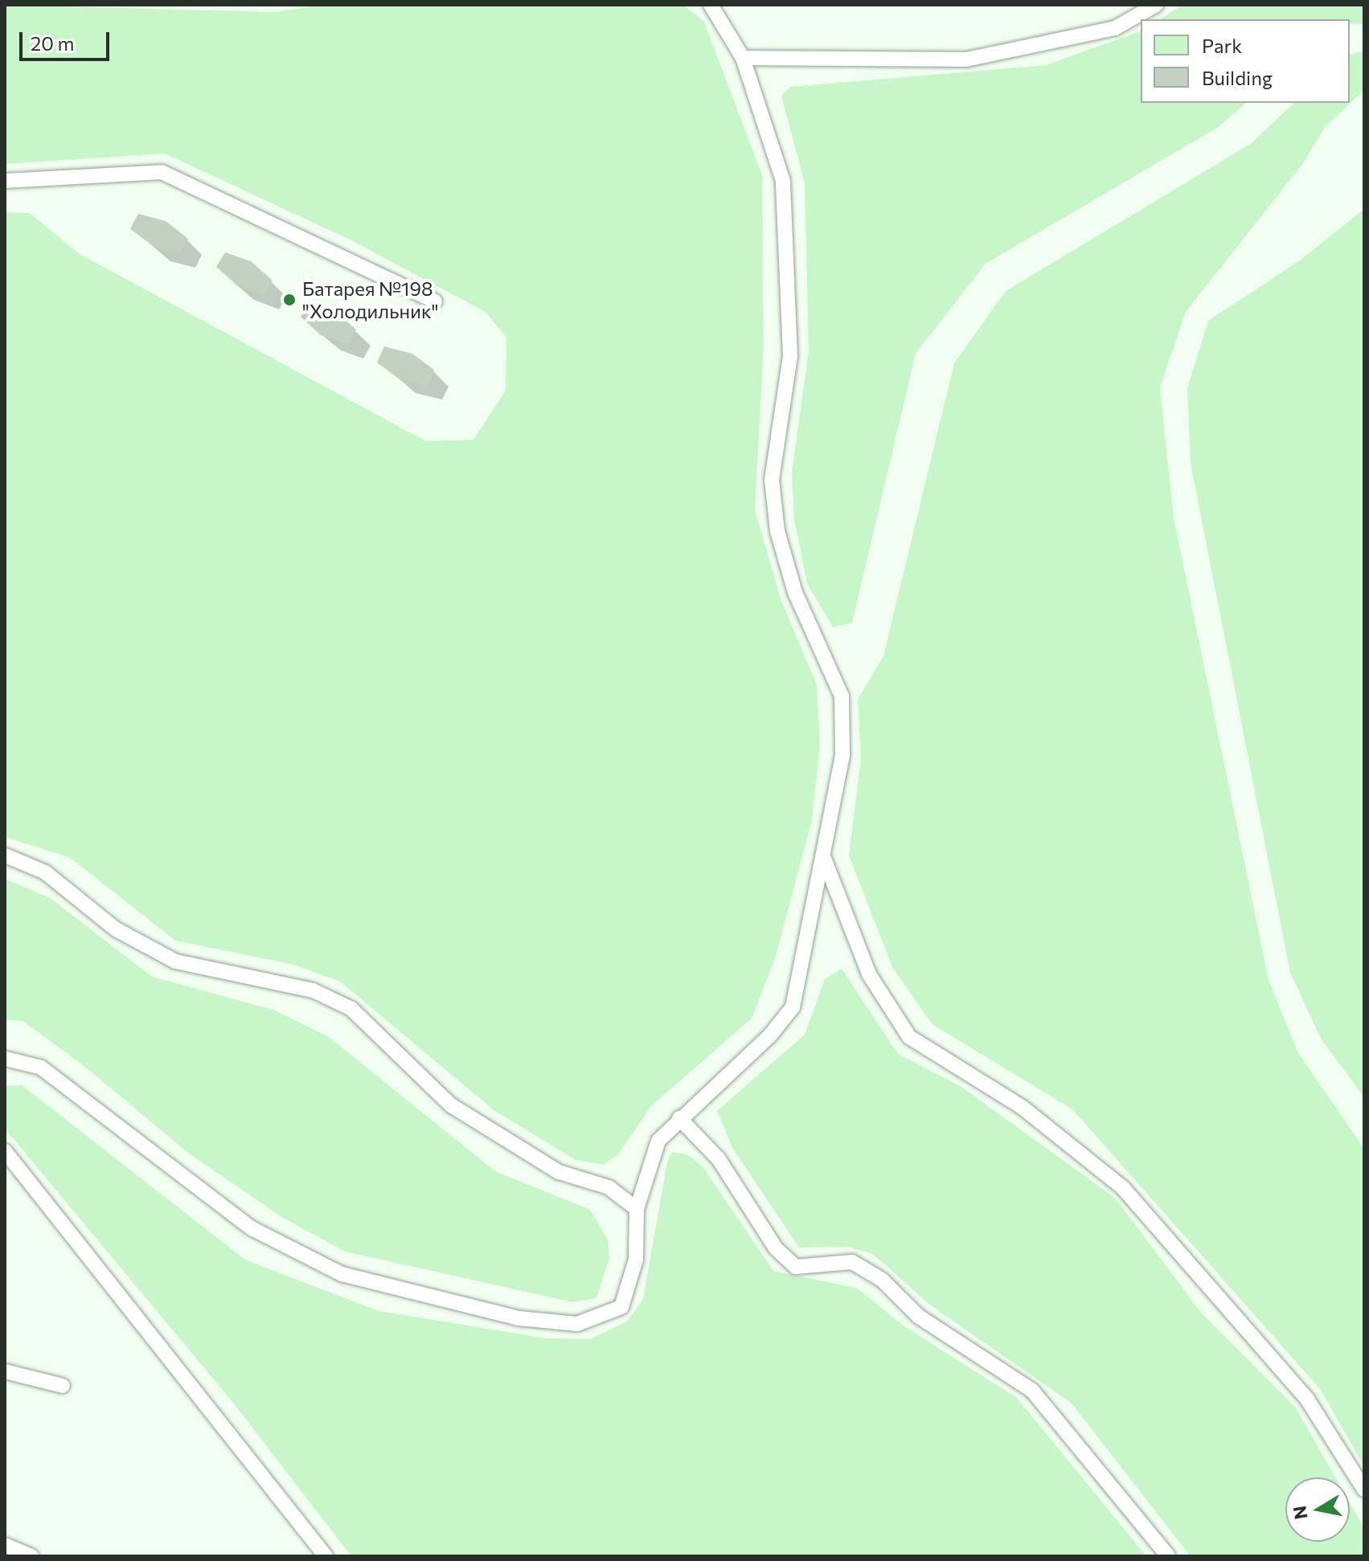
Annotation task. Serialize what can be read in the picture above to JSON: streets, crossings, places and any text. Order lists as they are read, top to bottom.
{
  "places": ["Батарея №198 \"Холодильник\""],
  "legend": ["Park", "Building"],
  "scale_bar": "20 m",
  "north": "left"
}
